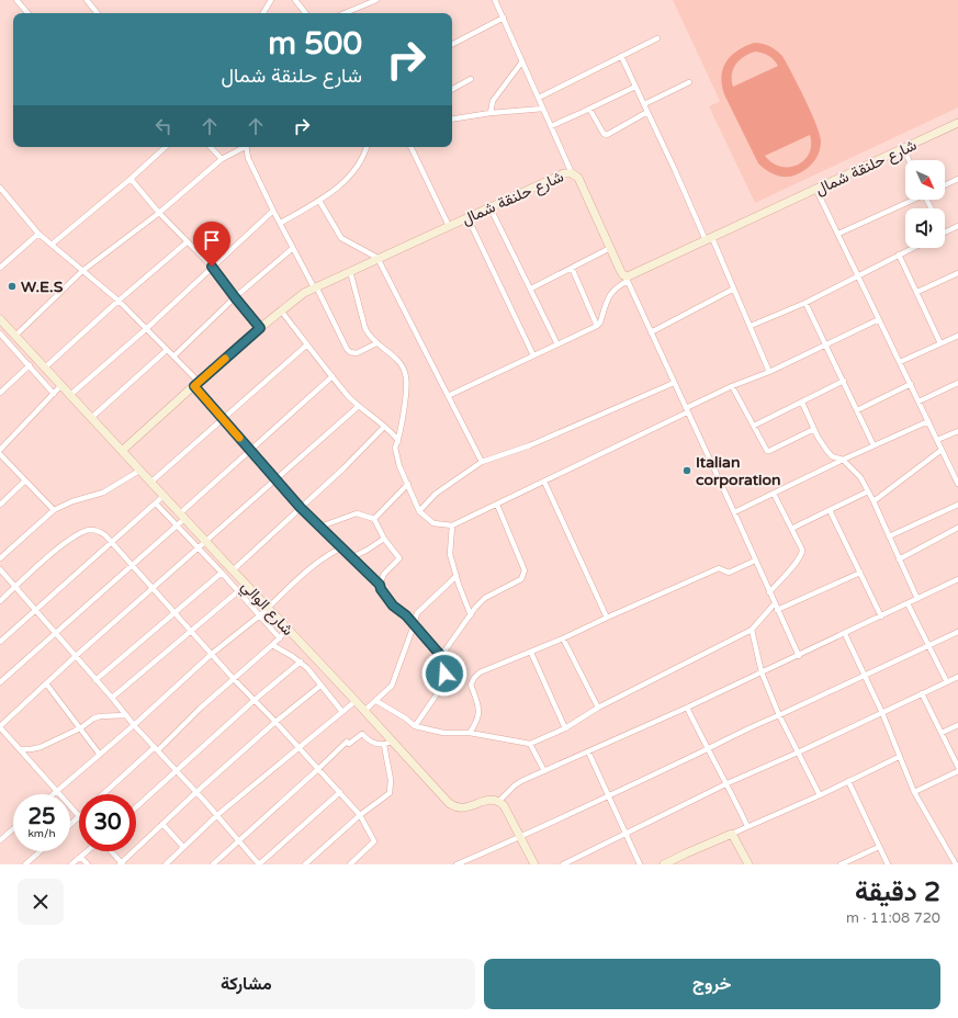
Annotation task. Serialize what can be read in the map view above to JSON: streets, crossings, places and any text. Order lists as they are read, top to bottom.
{
  "streets": {
    "street": ["شارع حلنقة شمال", "شارع الوالي"]
  },
  "crossings": [
    ["شارع حلنقة شمال", "شارع الوالي"]
  ],
  "places": ["W.E.S", "Italian corporation"],
  "north": "bottom right",
  "page": {
    "turn": ["500 m", "شارع حلنقة شمال"],
    "speed": "25 km/h",
    "limit": "30",
    "heading": ["2 دقيقة", "720 m · 11:08"],
    "buttons": ["خروج", "مشاركة"]
  }
}
